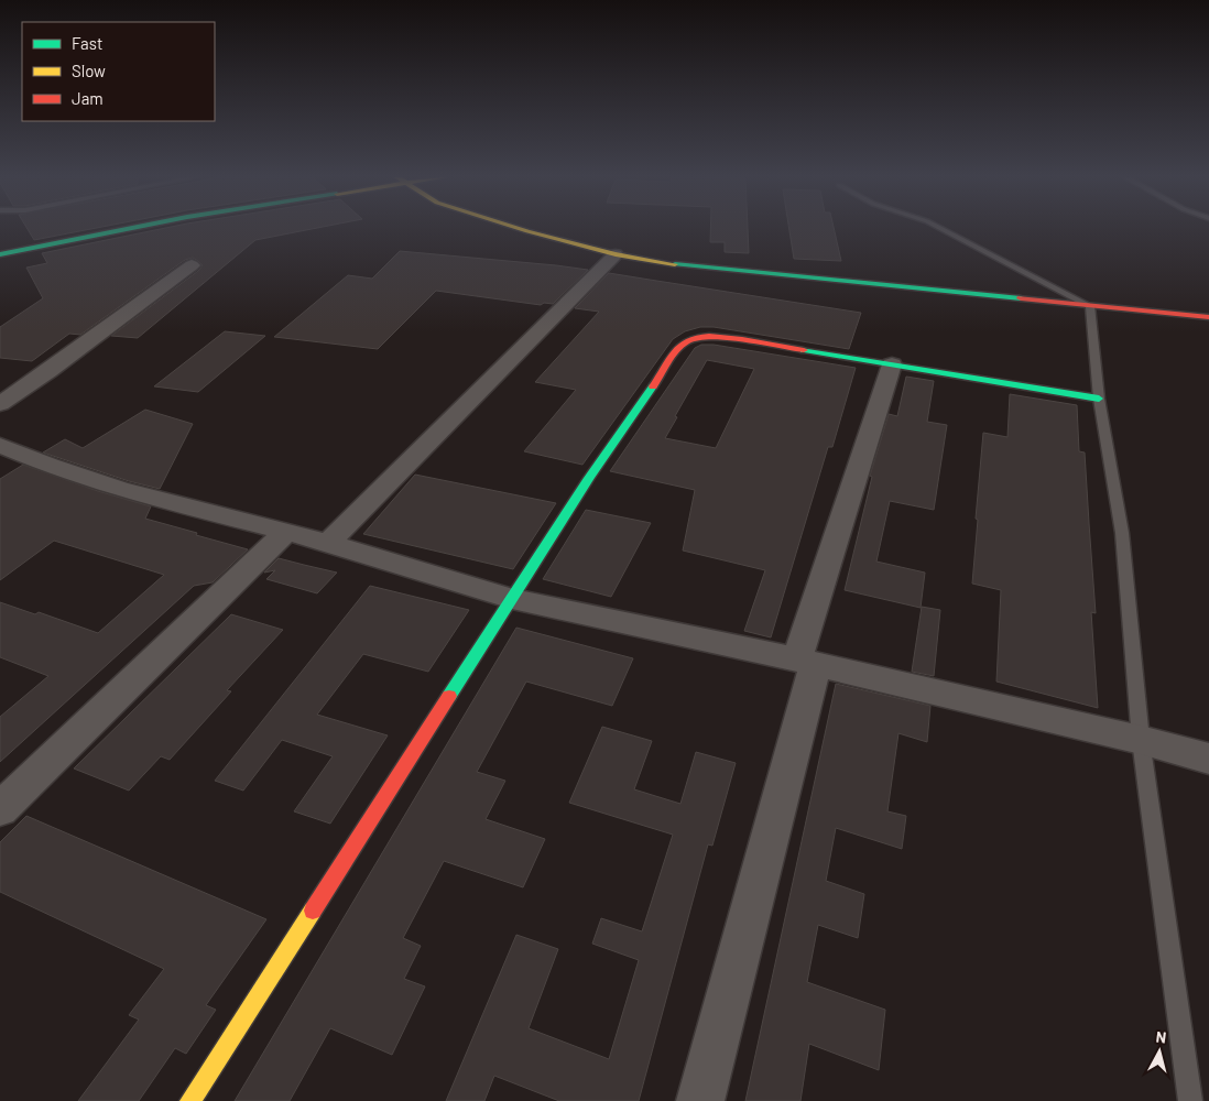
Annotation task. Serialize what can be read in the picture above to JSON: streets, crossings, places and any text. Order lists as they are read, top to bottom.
{
  "legend": ["Fast", "Slow", "Jam"],
  "north": "top"
}
